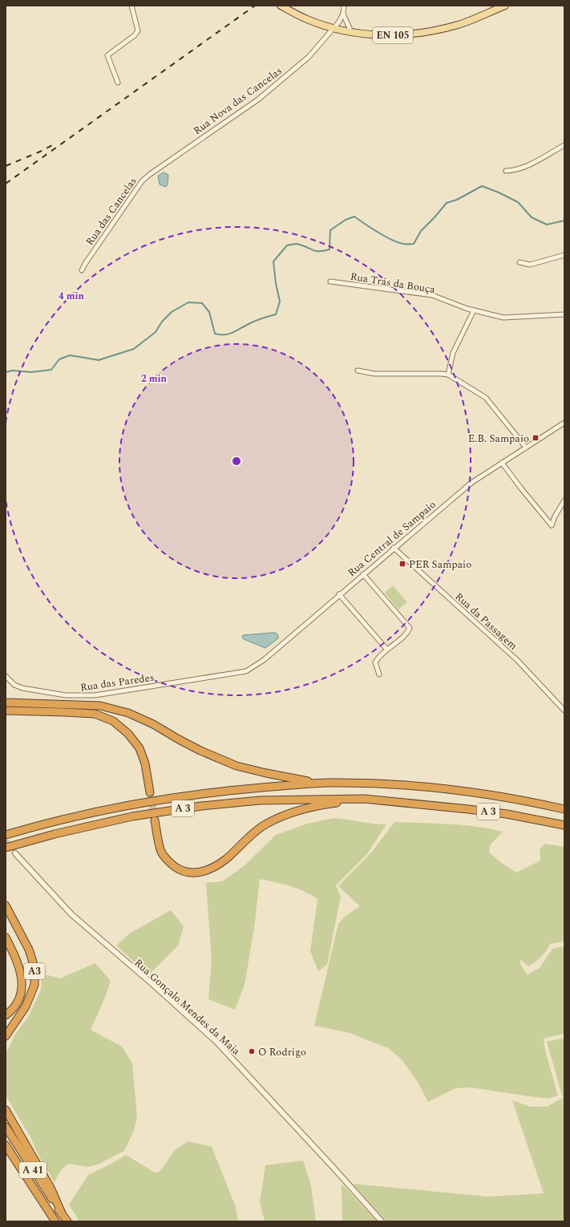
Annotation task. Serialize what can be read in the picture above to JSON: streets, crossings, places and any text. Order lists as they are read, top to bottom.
{
  "streets": {
    "highway": ["A 3", "A3", "A 41"],
    "main road": ["EN 105"],
    "street": [
      "Rua Nova das Cancelas",
      "Rua das Cancelas",
      "Rua Trás da Bouça",
      "Rua Central de Sampaio",
      "Rua da Passagem",
      "Rua das Paredes",
      "Rua Gonçalo Mendes da Maia"
    ]
  },
  "crossings": [
    ["EN 105", "Rua Nova das Cancelas"],
    ["Rua Nova das Cancelas", "Rua das Cancelas"],
    ["Rua Central de Sampaio", "Rua da Passagem"],
    ["Rua Central de Sampaio", "Rua das Paredes"]
  ],
  "places": {
    "transit": ["E.B. Sampaio", "PER Sampaio"],
    "other": ["O Rodrigo"]
  },
  "rings": ["4 min", "2 min"]
}
